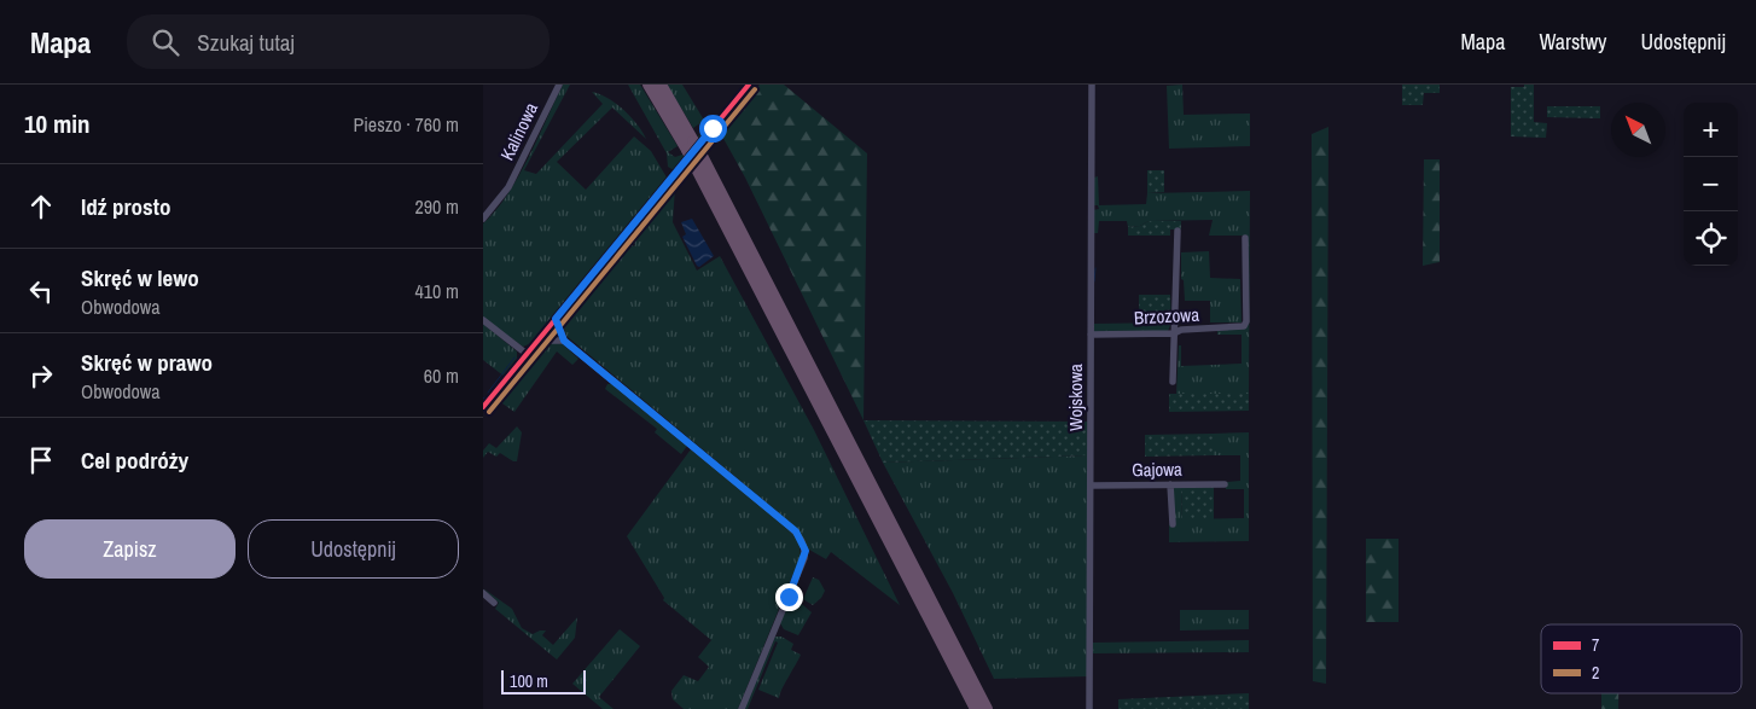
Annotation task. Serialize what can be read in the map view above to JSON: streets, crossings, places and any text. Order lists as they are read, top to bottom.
{
  "streets": {
    "street": [
      "Kalinowa",
      "Brzozowa",
      "Wojskowa",
      "Gajowa"
    ]
  },
  "crossings": [
    ["Brzozowa", "Wojskowa"],
    ["Wojskowa", "Gajowa"]
  ],
  "lines": ["transit line 7", "transit line 2"],
  "legend": ["7", "2"],
  "scale_bar": "100 m",
  "north": "top left",
  "page": {
    "header": "Mapa",
    "search": "Szukaj tutaj",
    "nav": ["Mapa", "Warstwy", "Udostępnij"],
    "heading": ["10 min", "Pieszo · 760 m"],
    "map_buttons": ["+", "−"],
    "list": [
      ["Idź prosto", "290 m"],
      ["Skręć w lewo", "Obwodowa", "410 m"],
      ["Skręć w prawo", "Obwodowa", "60 m"],
      "Cel podróży"
    ],
    "buttons": ["Zapisz", "Udostępnij"],
    "scale": "100 m"
  }
}
